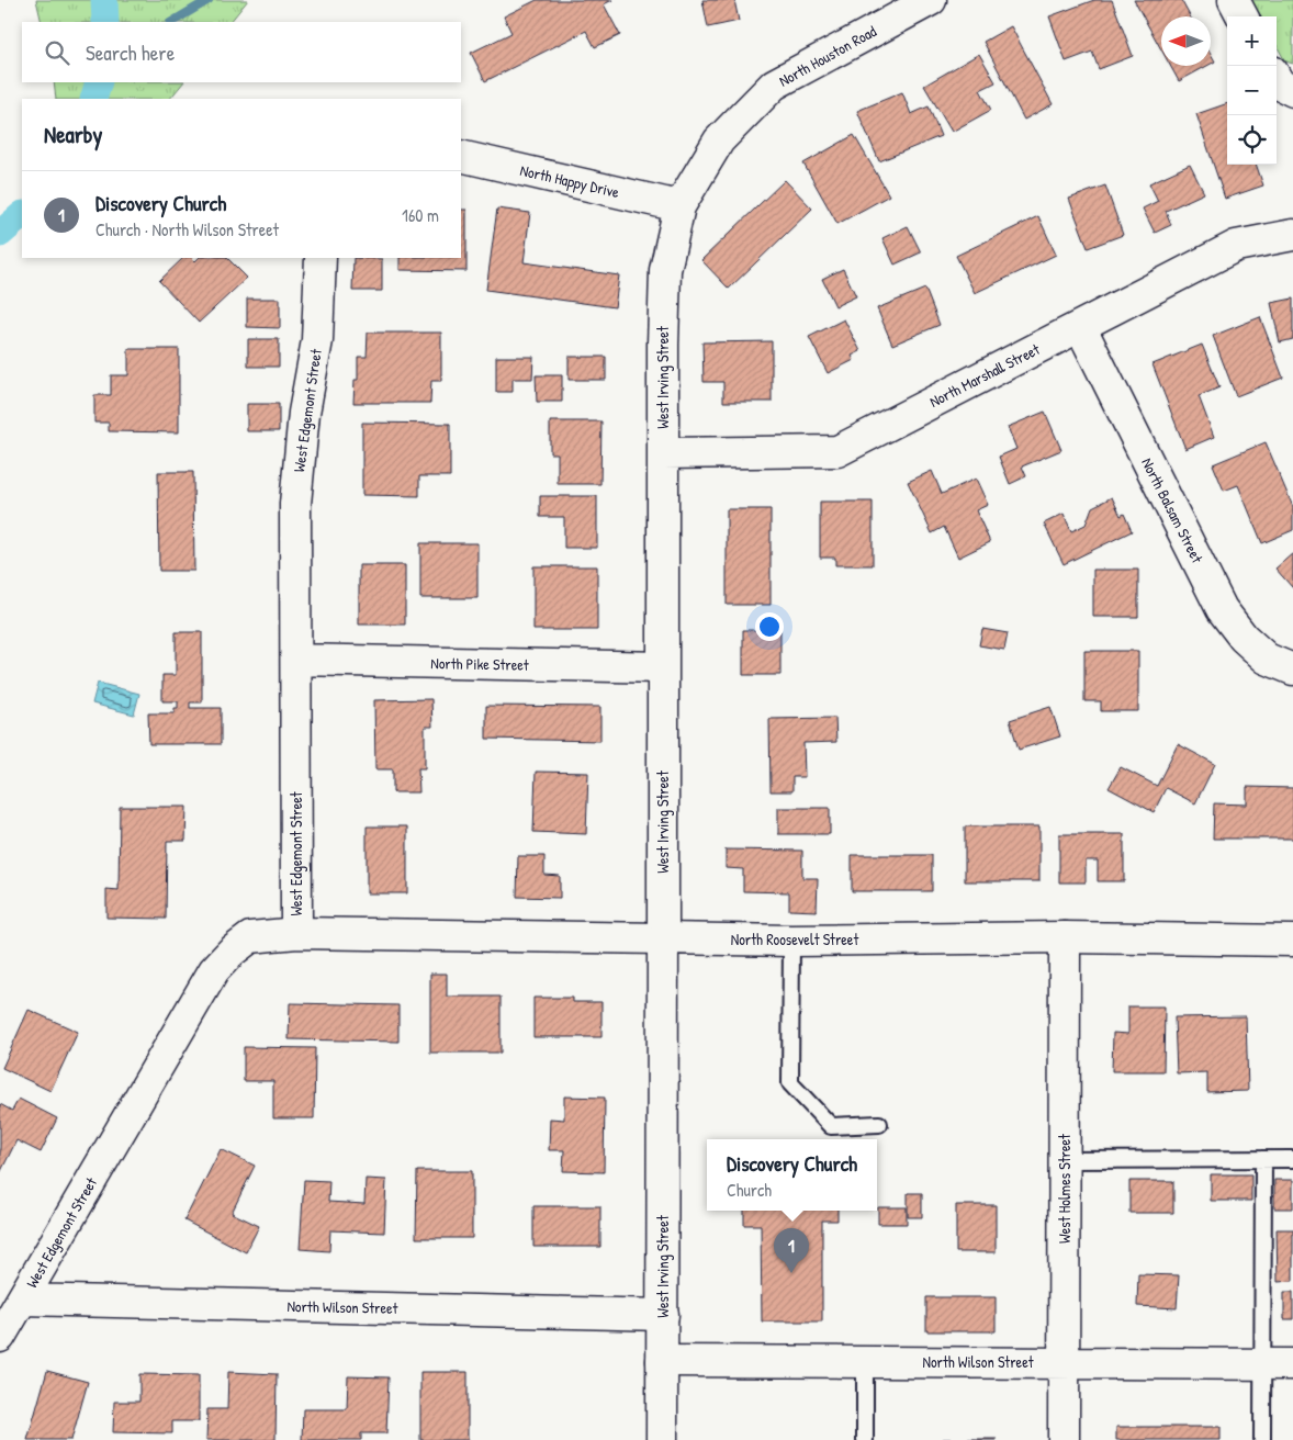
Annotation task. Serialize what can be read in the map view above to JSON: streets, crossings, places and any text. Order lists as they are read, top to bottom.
{
  "streets": {
    "street": [
      "North Houston Road",
      "North Happy Drive",
      "North Marshall Street",
      "West Irving Street",
      "West Edgemont Street",
      "North Balsam Street",
      "North Pike Street",
      "North Roosevelt Street",
      "West Holmes Street",
      "North Wilson Street"
    ]
  },
  "crossings": [
    ["North Houston Road", "North Happy Drive"],
    ["North Houston Road", "West Irving Street"],
    ["North Happy Drive", "West Irving Street"],
    ["North Marshall Street", "West Irving Street"],
    ["North Marshall Street", "North Balsam Street"],
    ["West Irving Street", "North Pike Street"],
    ["West Irving Street", "North Roosevelt Street"],
    ["West Irving Street", "North Wilson Street"],
    ["West Edgemont Street", "North Pike Street"],
    ["West Edgemont Street", "North Roosevelt Street"],
    ["West Edgemont Street", "North Wilson Street"],
    ["North Roosevelt Street", "West Holmes Street"],
    ["West Holmes Street", "North Wilson Street"]
  ],
  "north": "left",
  "page": {
    "map_buttons": ["+", "−"],
    "search": "Search here",
    "heading": "Nearby",
    "list": [
      {
        "mark": "1",
        "name": "Discovery Church",
        "note": "Church · North Wilson Street",
        "value": "160 m"
      }
    ],
    "popup": ["Discovery Church", "Church"],
    "pins": "1"
  }
}
